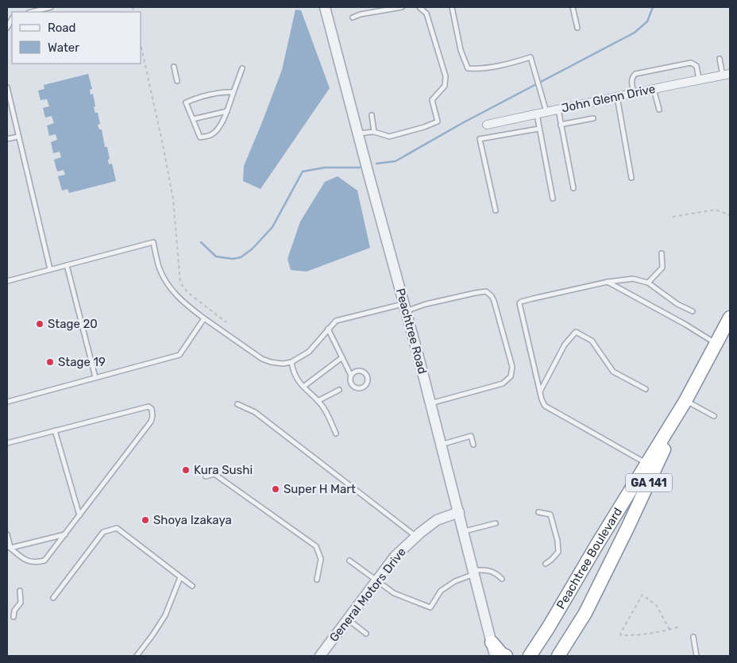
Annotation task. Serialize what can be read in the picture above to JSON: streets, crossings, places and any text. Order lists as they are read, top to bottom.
{
  "streets": {
    "highway": ["GA 141", "Peachtree Boulevard"],
    "street": ["John Glenn Drive", "Peachtree Road", "General Motors Drive"]
  },
  "crossings": [
    ["Peachtree Road", "General Motors Drive"]
  ],
  "places": [
    "Stage 20",
    "Stage 19",
    "Kura Sushi",
    "Super H Mart",
    "Shoya Izakaya"
  ],
  "legend": ["Road", "Water"]
}
